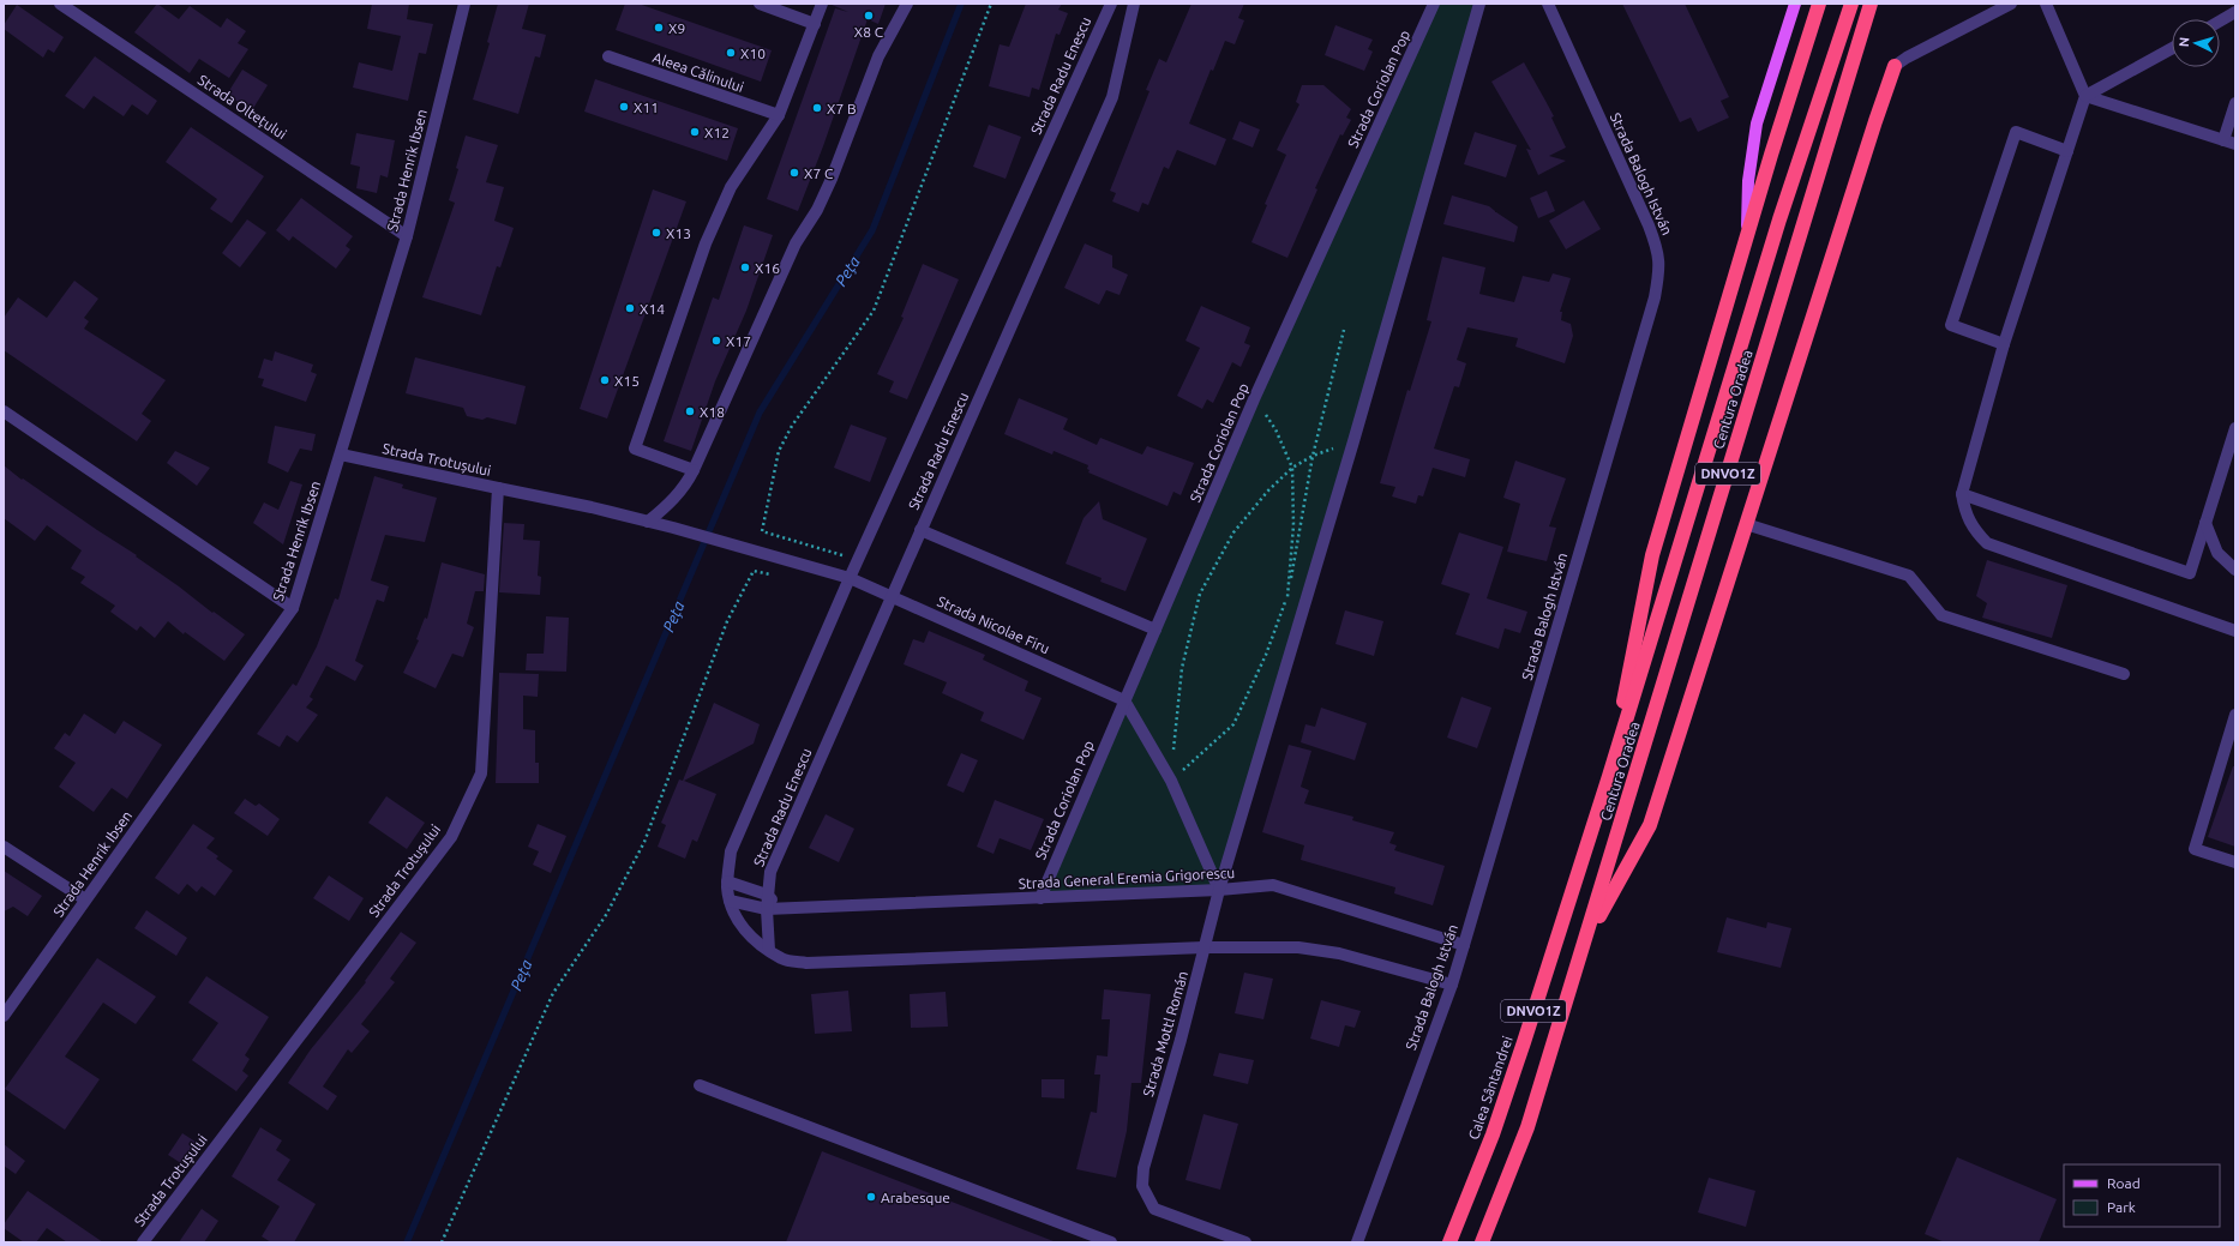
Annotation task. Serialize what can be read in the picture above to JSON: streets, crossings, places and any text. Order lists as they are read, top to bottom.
{
  "streets": {
    "highway": ["Centura Oradea", "DNVO1Z", "Calea Sântandrei"],
    "street": [
      "Aleea Călinului",
      "Strada Radu Enescu",
      "Strada Coriolan Pop",
      "Strada Oltețului",
      "Strada Henrik Ibsen",
      "Strada Balogh István",
      "Strada Trotușului",
      "Strada Nicolae Firu",
      "Strada General Eremia Grigorescu",
      "Strada Mottl Román"
    ]
  },
  "crossings": [
    ["Strada Radu Enescu", "Strada Balogh István"],
    ["Strada Radu Enescu", "Strada Nicolae Firu"],
    ["Strada Radu Enescu", "Strada General Eremia Grigorescu"],
    ["Strada Radu Enescu", "Strada Mottl Román"],
    ["Strada Coriolan Pop", "Strada Nicolae Firu"],
    ["Strada Coriolan Pop", "Strada General Eremia Grigorescu"],
    ["Strada Oltețului", "Strada Henrik Ibsen"],
    ["Strada Henrik Ibsen", "Strada Trotușului"],
    ["Strada Balogh István", "Strada General Eremia Grigorescu"],
    ["Centura Oradea", "DNVO1Z"],
    ["Centura Oradea", "Calea Sântandrei"],
    ["Strada Trotușului", "Strada Nicolae Firu"],
    ["Strada General Eremia Grigorescu", "Strada Mottl Román"]
  ],
  "water": ["Peța"],
  "places": [
    "X8 C",
    "X9",
    "X10",
    "X11",
    "X7 B",
    "X12",
    "X7 C",
    "X13",
    "X16",
    "X14",
    "X17",
    "X15",
    "X18",
    "Arabesque"
  ],
  "legend": ["Road", "Park"],
  "north": "left"
}
